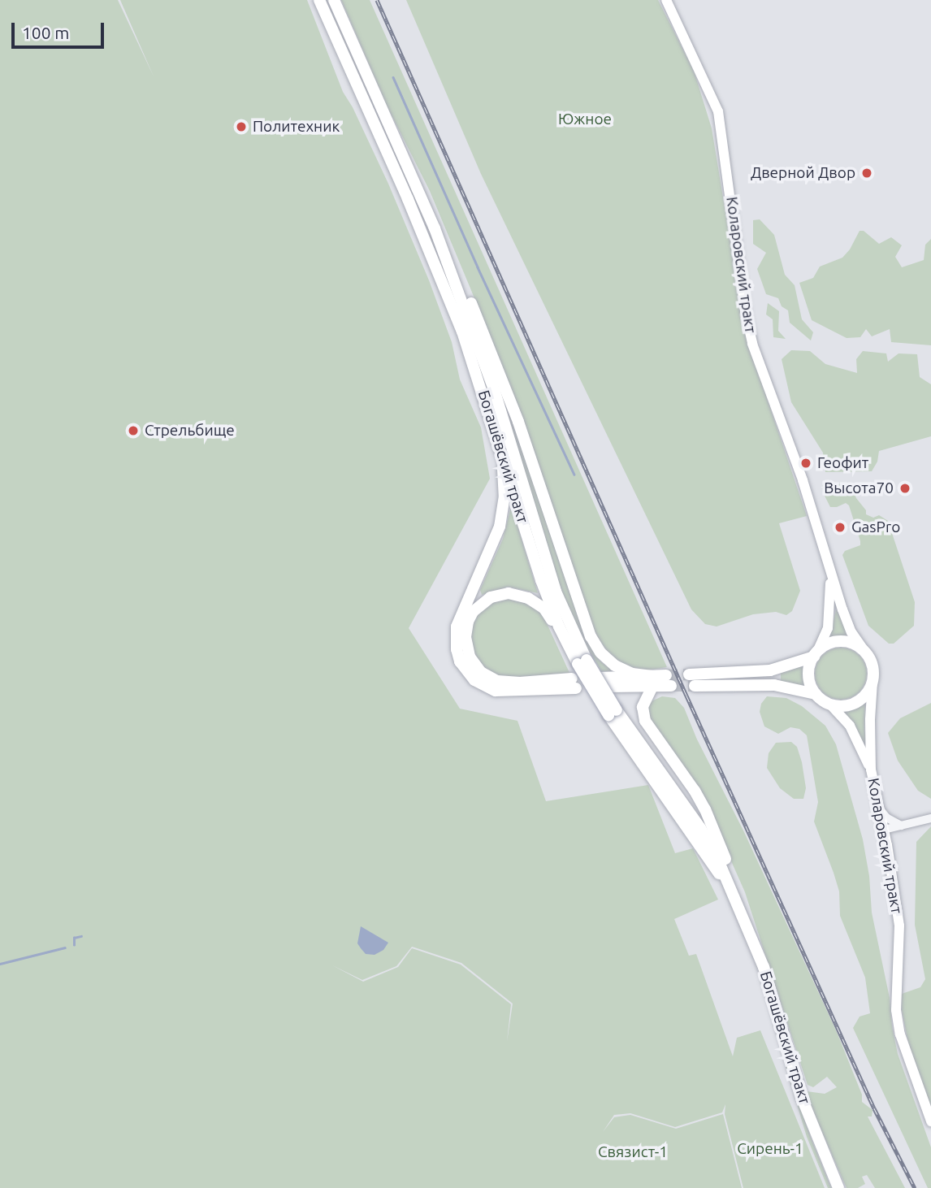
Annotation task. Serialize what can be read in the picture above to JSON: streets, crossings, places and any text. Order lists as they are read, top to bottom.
{
  "streets": {
    "main road": ["Коларовский тракт", "Богашёвский тракт"]
  },
  "parks": ["Южное", "Сирень-1", "Связист-1"],
  "places": [
    "Политехник",
    "Дверной Двор",
    "Стрельбище",
    "Геофит",
    "Высота70",
    "GasPro"
  ],
  "scale_bar": "100 m"
}
